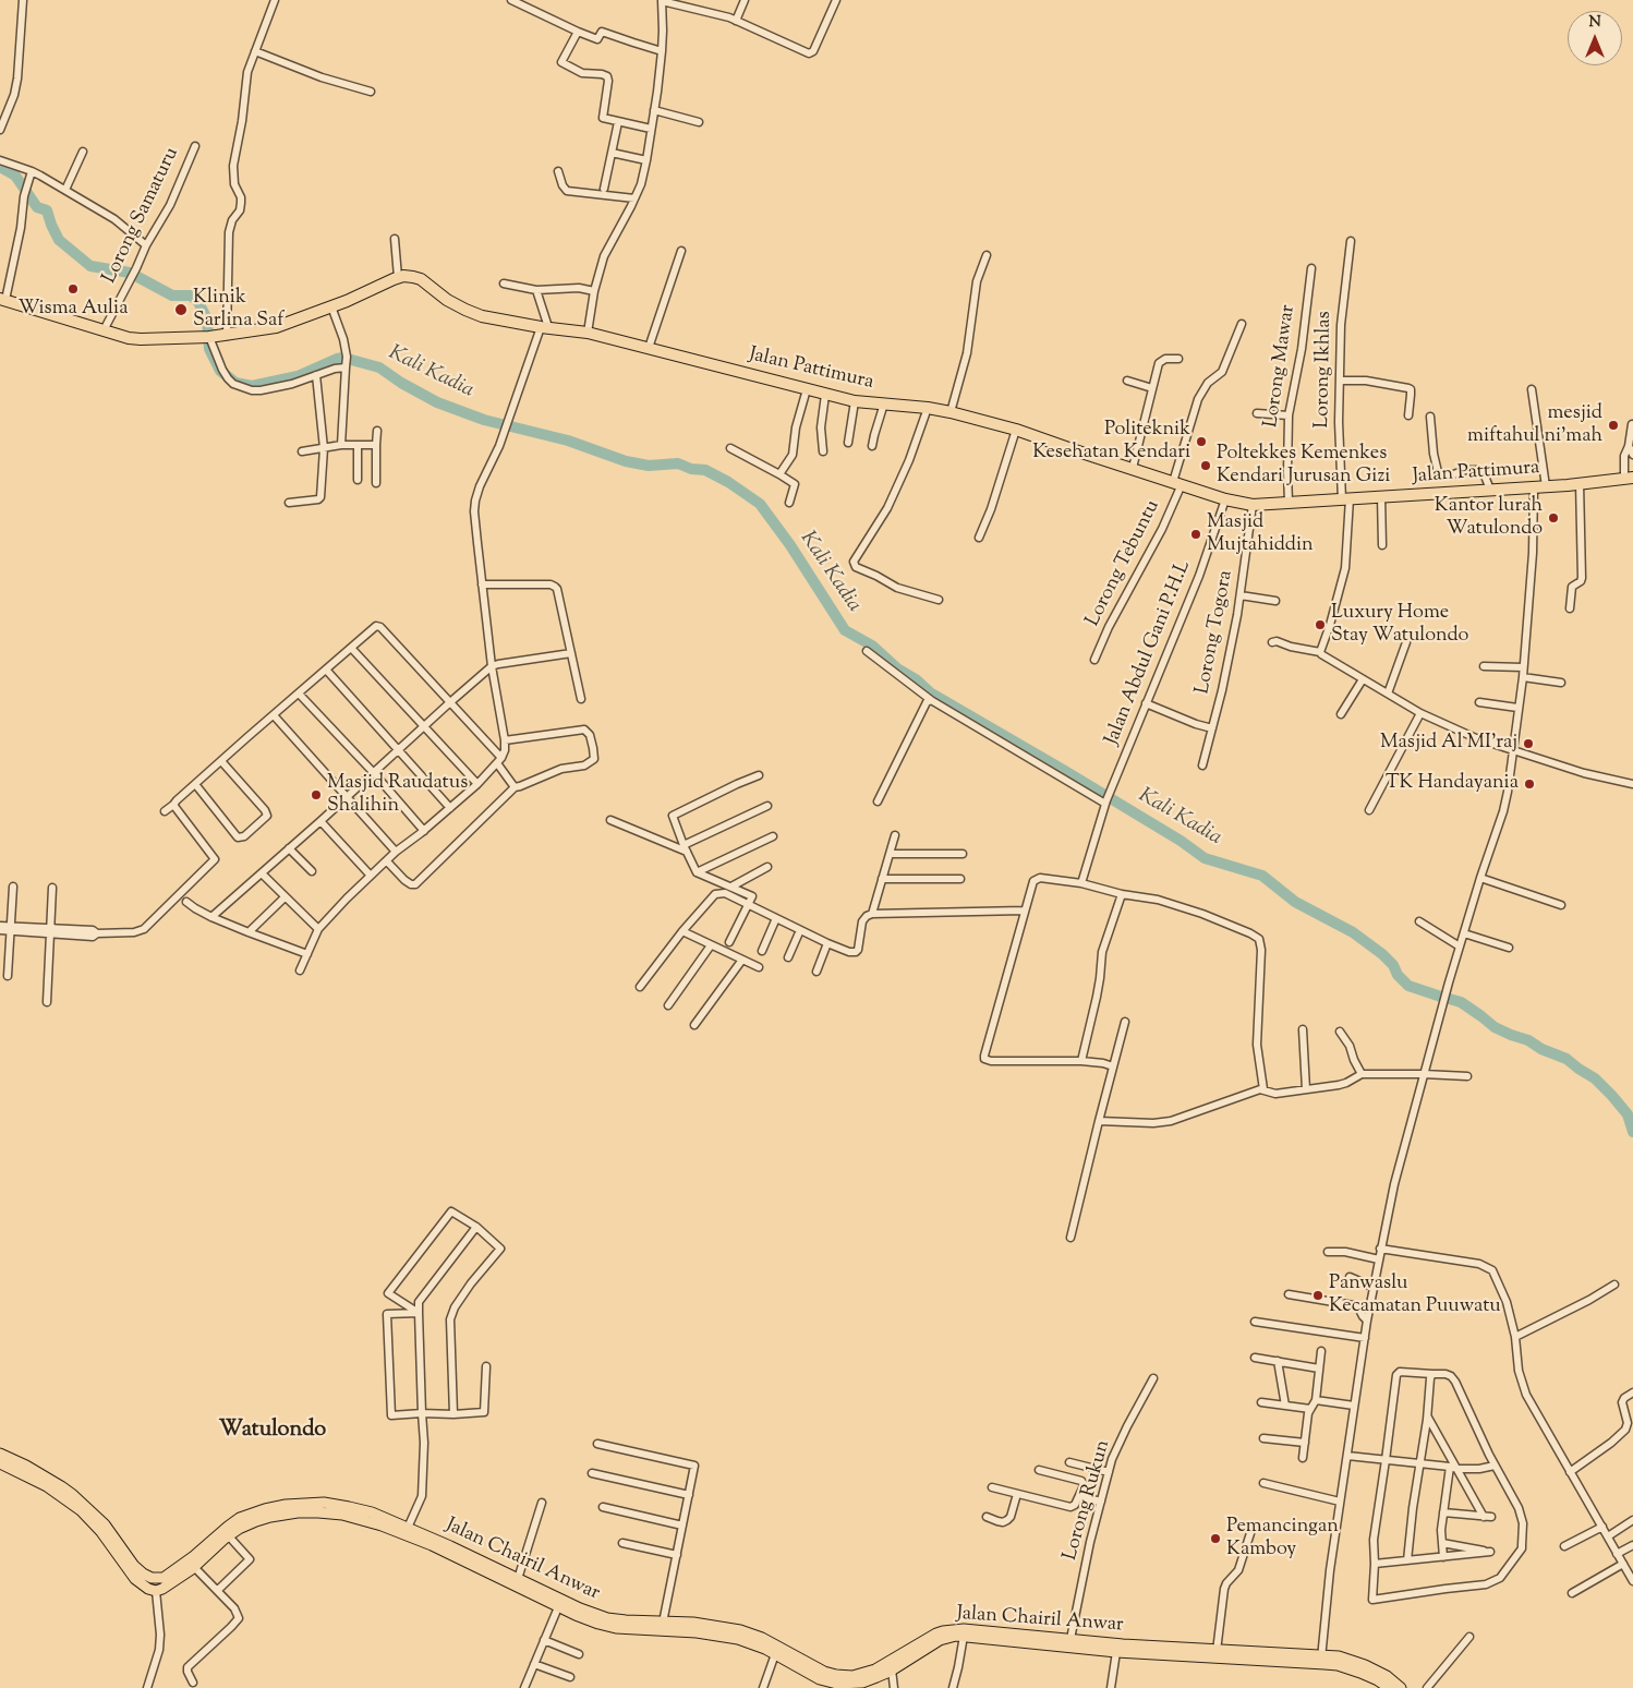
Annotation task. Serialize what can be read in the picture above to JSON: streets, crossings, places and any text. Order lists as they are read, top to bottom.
{
  "streets": {
    "highway": ["Jalan Pattimura"],
    "main road": ["Jalan Chairil Anwar"],
    "street": [
      "Lorong Samaturu",
      "Lorong Mawar",
      "Lorong Ikhlas",
      "Lorong Tebuntu",
      "Lorong Togora",
      "Jalan Abdul Gani P.H.L",
      "Lorong Rukun"
    ]
  },
  "crossings": [
    ["Lorong Mawar", "Jalan Pattimura"],
    ["Jalan Pattimura", "Lorong Ikhlas"],
    ["Jalan Pattimura", "Lorong Tebuntu"],
    ["Jalan Pattimura", "Lorong Togora"],
    ["Jalan Pattimura", "Jalan Abdul Gani P.H.L"],
    ["Lorong Rukun", "Jalan Chairil Anwar"]
  ],
  "districts": ["Watulondo"],
  "water": ["Kali Kadia"],
  "places": [
    "Wisma Aulia",
    "Klinik Sarlina Saf",
    "mesjid miftahul ni'mah",
    "Politeknik Kesehatan Kendari",
    "Poltekkes Kemenkes Kendari Jurusan Gizi",
    "Kantor lurah Watulondo",
    "Masjid Mujtahiddin",
    "Luxury Home Stay Watulondo",
    "Masjid Al MI'raj",
    "TK Handayania",
    "Masjid Raudatus Shalihin",
    "Panwaslu Kecamatan Puuwatu",
    "Pemancingan Kamboy"
  ],
  "north": "top"
}
